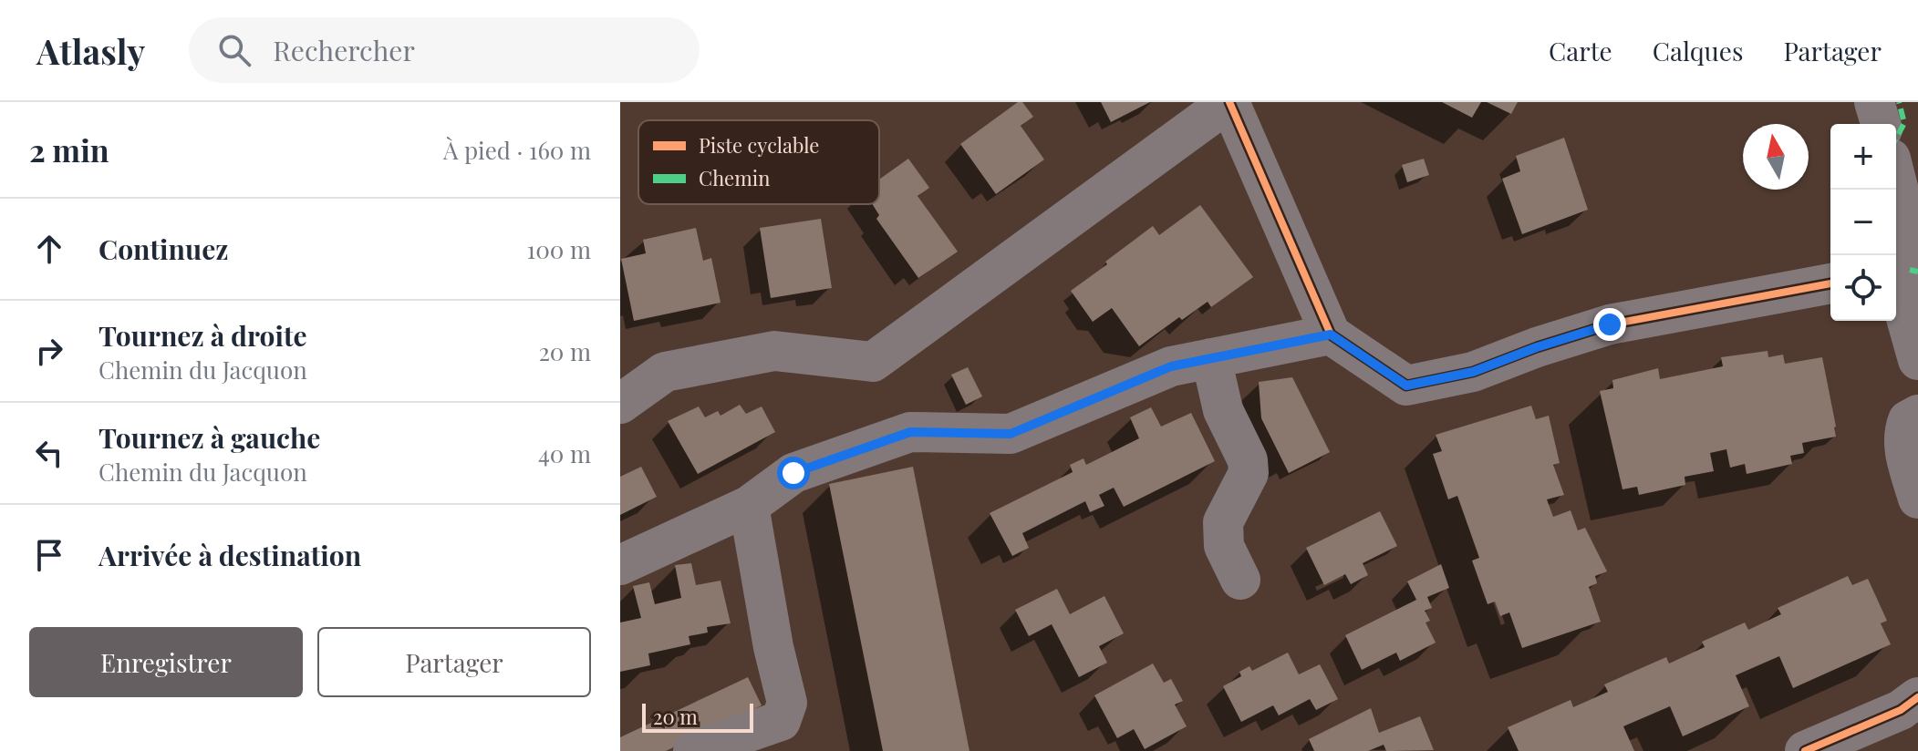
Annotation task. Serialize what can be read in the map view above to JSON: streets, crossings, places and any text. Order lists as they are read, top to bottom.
{
  "legend": ["Piste cyclable", "Chemin"],
  "scale_bar": "20 m",
  "north": "top",
  "page": {
    "header": "Atlasly",
    "search": "Rechercher",
    "nav": ["Carte", "Calques", "Partager"],
    "heading": ["2 min", "À pied · 160 m"],
    "map_buttons": ["+", "−"],
    "list": [
      ["Continuez", "100 m"],
      ["Tournez à droite", "Chemin du Jacquon", "20 m"],
      ["Tournez à gauche", "Chemin du Jacquon", "40 m"],
      "Arrivée à destination"
    ],
    "buttons": ["Enregistrer", "Partager"],
    "scale": "20 m"
  }
}
